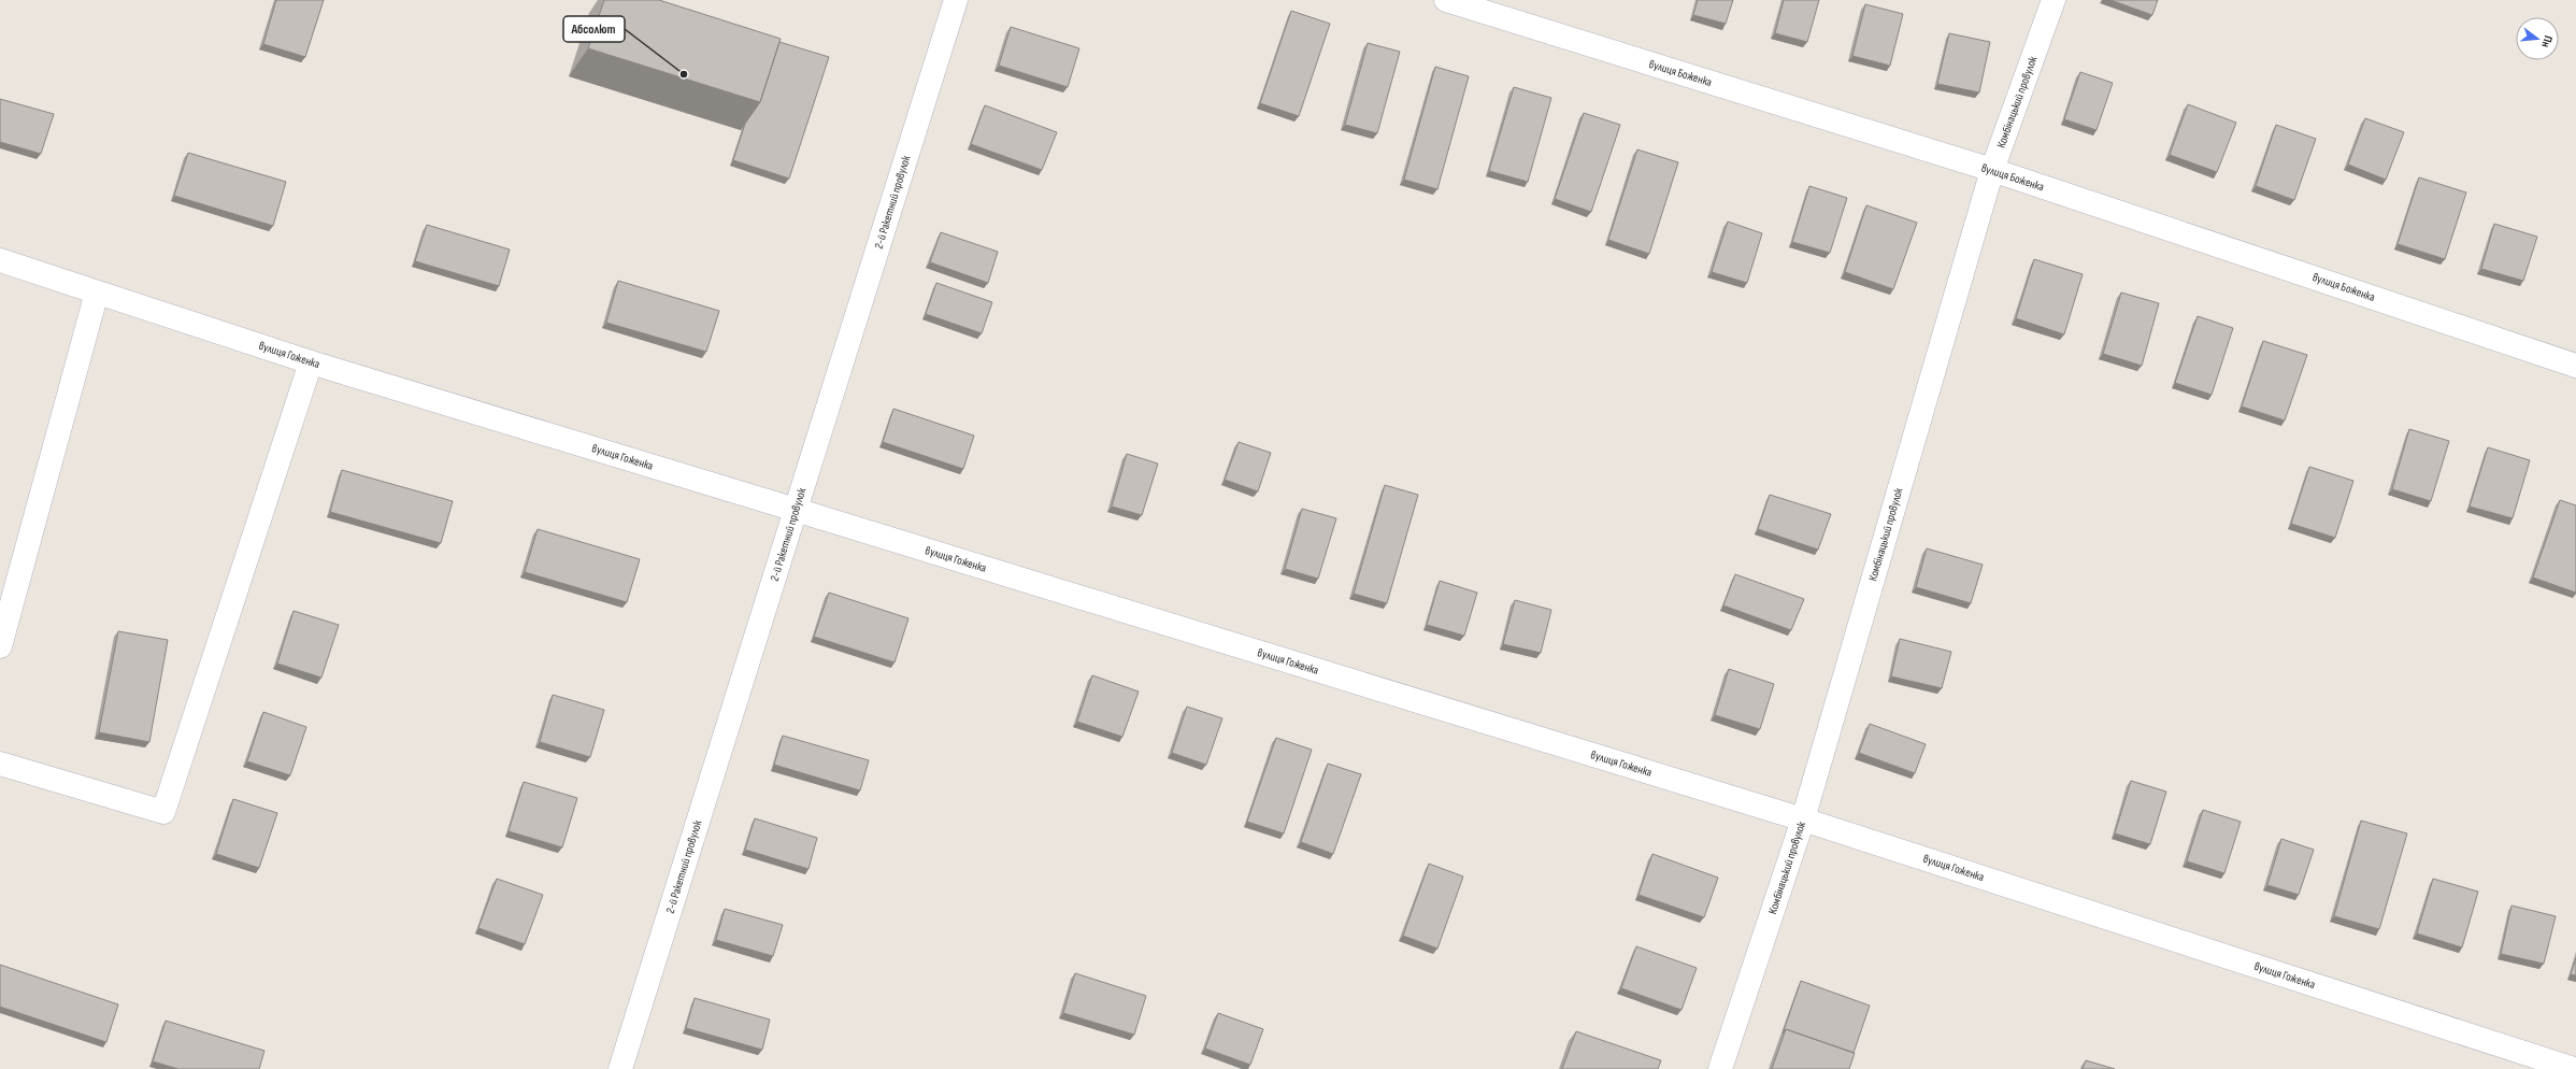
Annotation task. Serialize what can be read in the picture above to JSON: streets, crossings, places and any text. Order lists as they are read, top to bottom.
{
  "streets": {
    "street": [
      "вулиця Боженка",
      "Комбінацький провулок",
      "2-й Ракетний провулок",
      "вулиця Гоженка"
    ]
  },
  "crossings": [
    ["вулиця Боженка", "Комбінацький провулок"],
    ["Комбінацький провулок", "вулиця Гоженка"],
    ["2-й Ракетний провулок", "вулиця Гоженка"]
  ],
  "places": ["Абсолют"],
  "north": "right"
}
